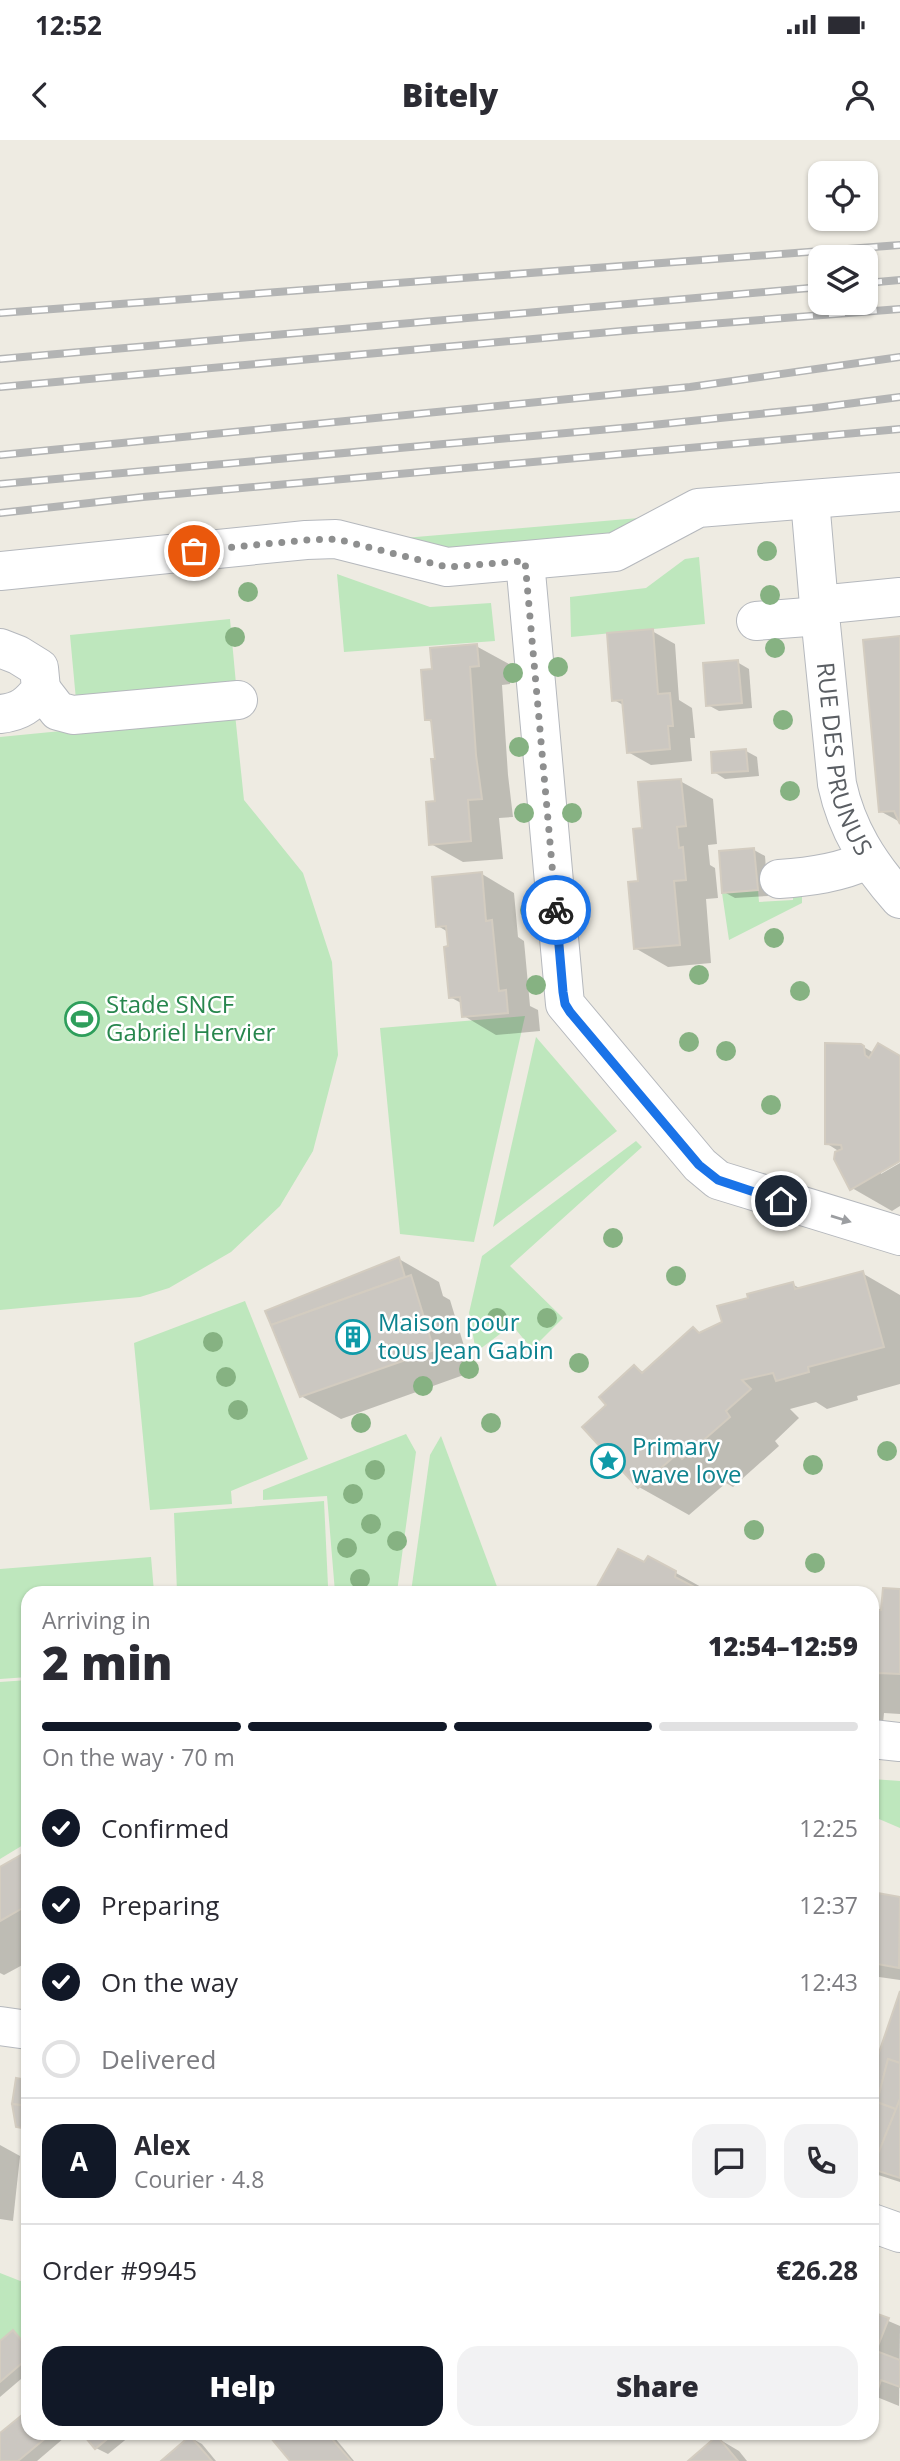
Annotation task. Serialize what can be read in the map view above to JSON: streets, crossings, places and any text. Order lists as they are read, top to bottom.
{
  "streets": {
    "street": ["RUE DES PRUNUS"]
  },
  "places": {
    "sports": ["Stade SNCF Gabriel Hervier"],
    "building": ["Maison pour tous Jean Gabin"],
    "place": ["Primary wave love"]
  },
  "page": {
    "status": "12:52",
    "header": "Bitely",
    "heading": ["2 min", "Arriving in", "12:54–12:59"],
    "panel": [
      "Alex",
      "Courier · 4.8",
      "Order #9945",
      "€26.28"
    ],
    "bar": "On the way · 70 m",
    "list": [
      ["Confirmed", "12:25"],
      ["Preparing", "12:37"],
      ["On the way", "12:43"],
      "Delivered"
    ],
    "round": "A",
    "buttons": ["Help", "Share"]
  }
}
